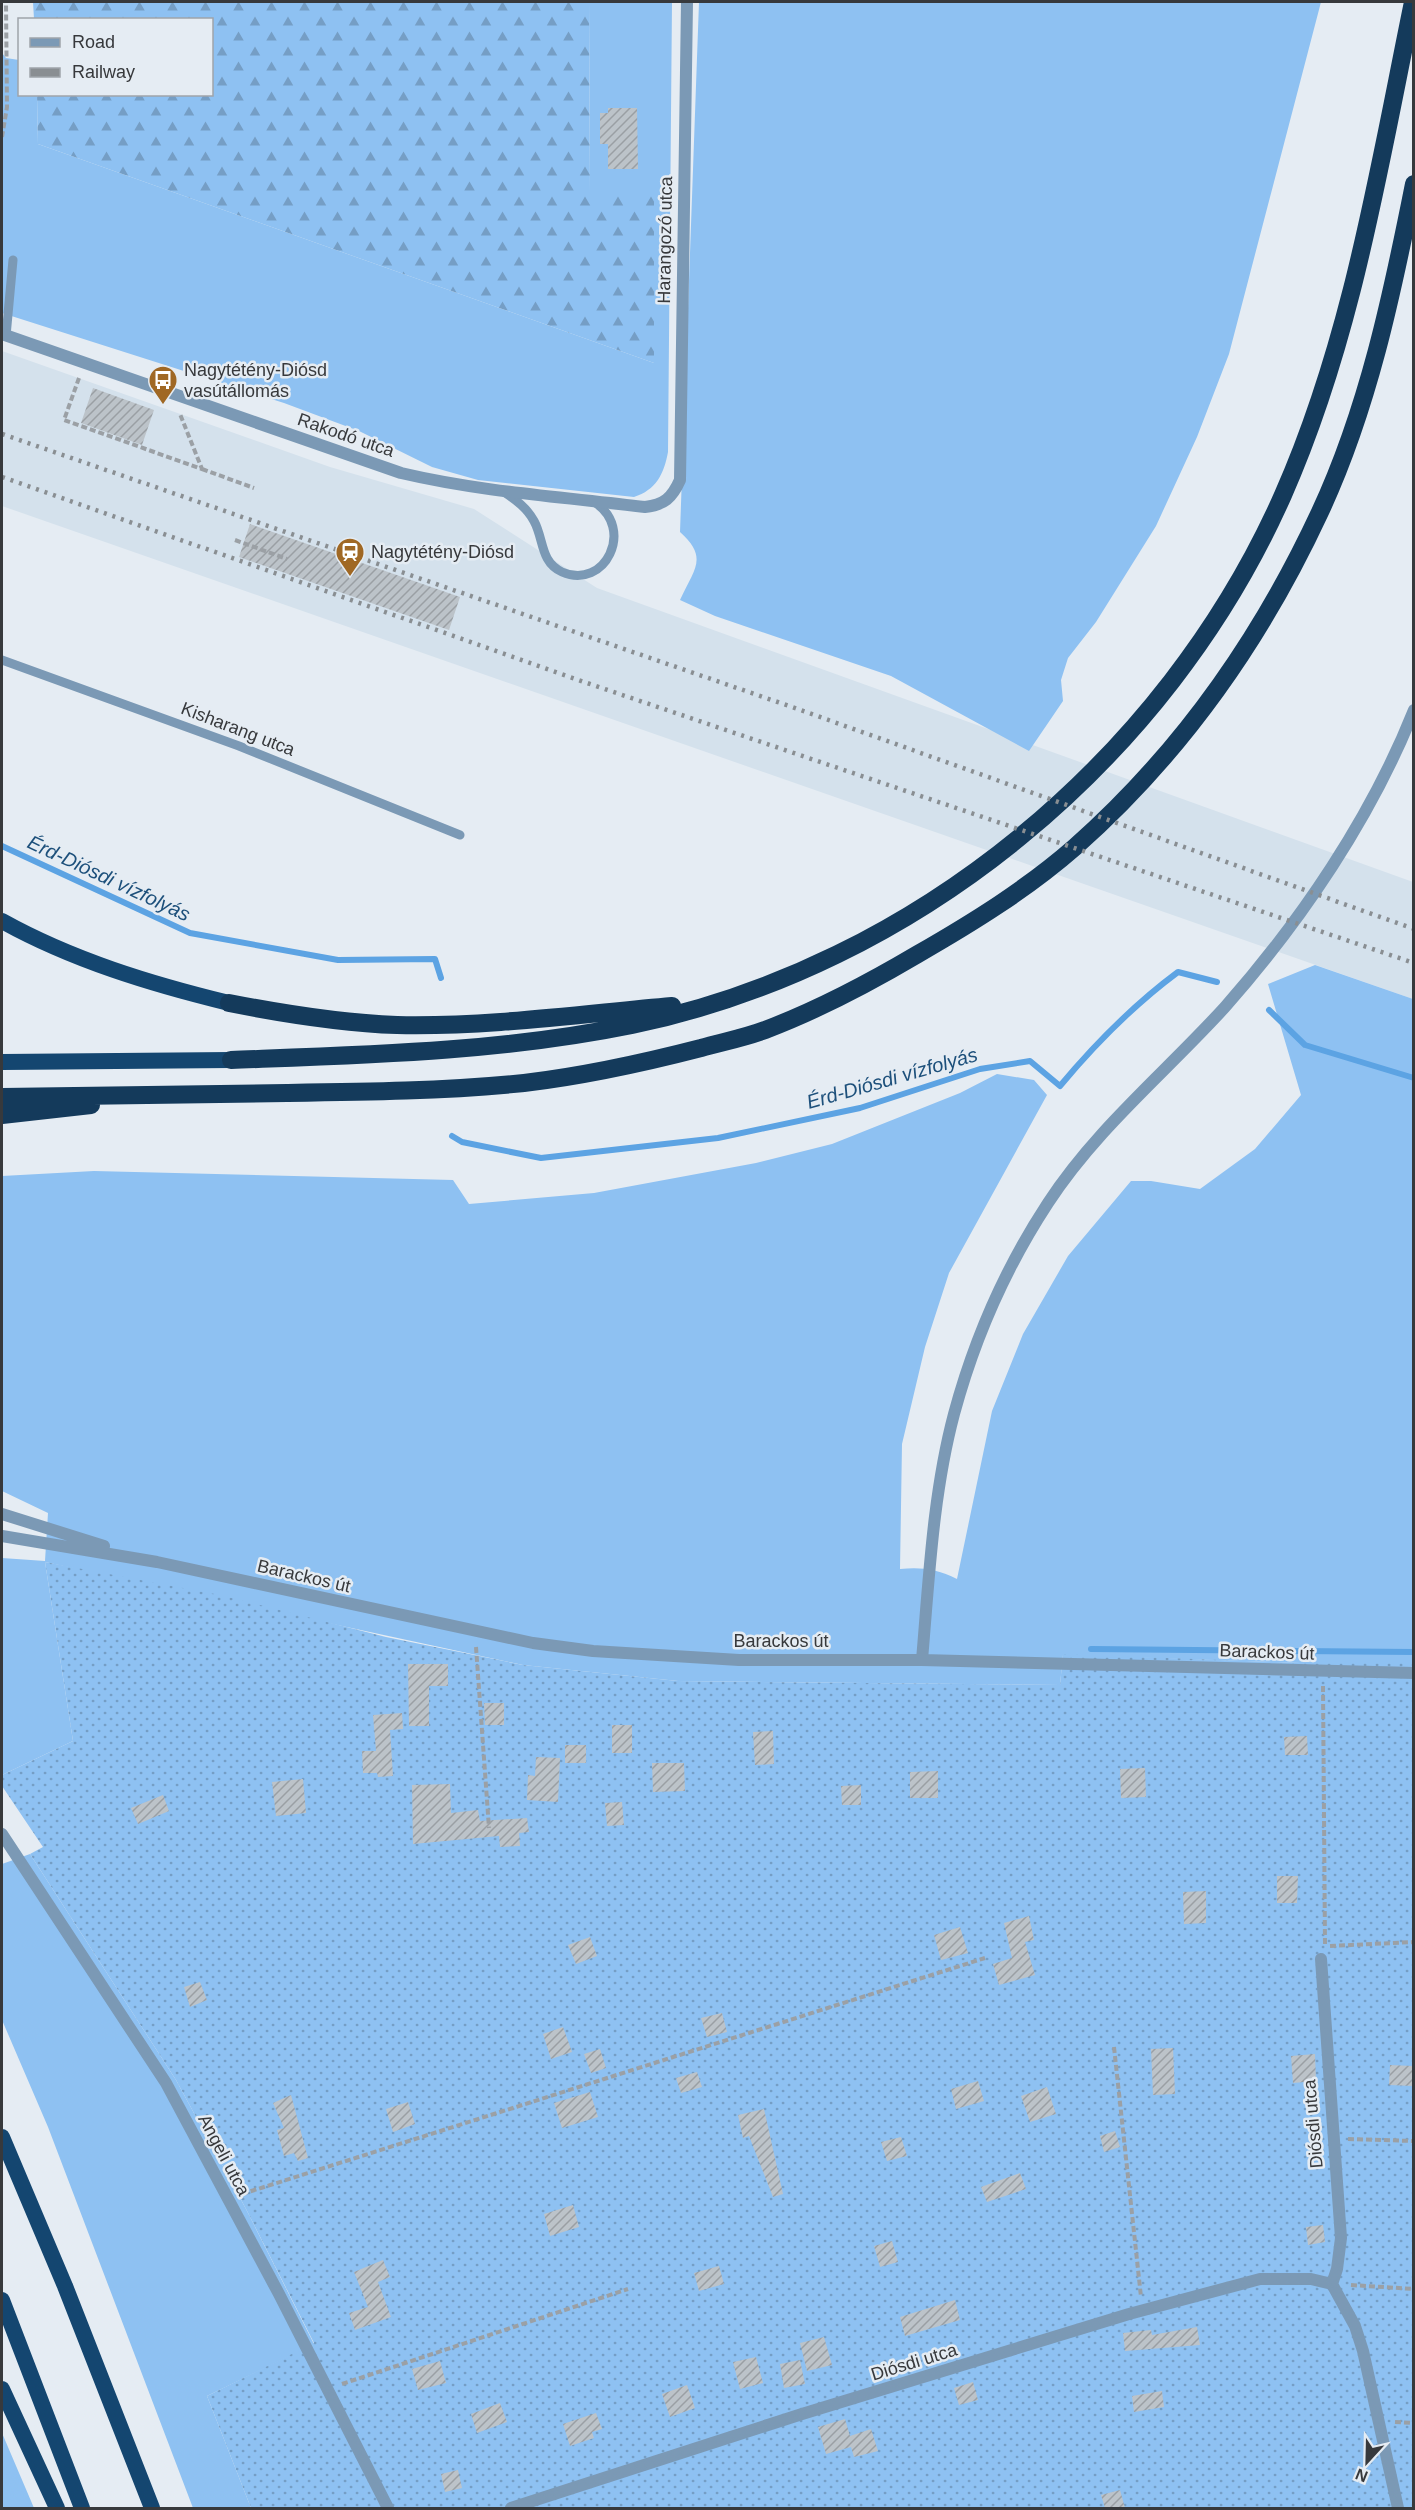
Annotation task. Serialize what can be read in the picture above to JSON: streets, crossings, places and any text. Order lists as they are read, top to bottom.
{
  "streets": {
    "street": [
      "Harangozó utca",
      "Rakodó utca",
      "Barackos út",
      "Diósdi utca",
      "Angeli utca"
    ],
    "lane": ["Kisharang utca"]
  },
  "crossings": [
    ["Harangozó utca", "Rakodó utca"]
  ],
  "water": ["Érd-Diósdi vízfolyás"],
  "places": {
    "bus stop": ["Nagytétény-Diósd vasútállomás"],
    "station": ["Nagytétény-Diósd"]
  },
  "legend": ["Road", "Railway"],
  "north": "bottom"
}
